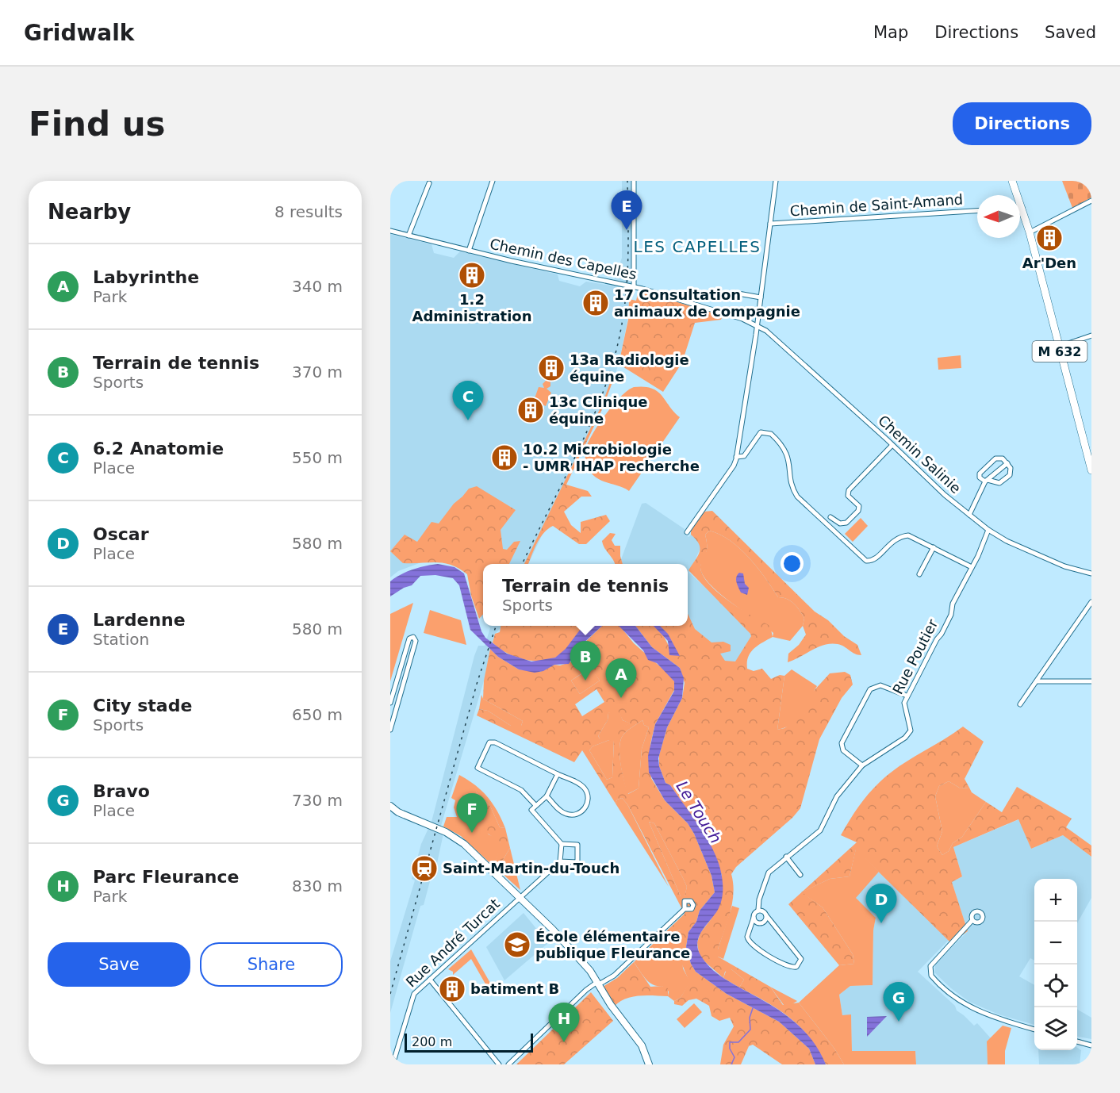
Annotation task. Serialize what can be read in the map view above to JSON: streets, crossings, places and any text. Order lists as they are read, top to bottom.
{
  "streets": {
    "main road": ["M 632"],
    "street": [
      "Chemin de Saint-Amand",
      "Chemin des Capelles",
      "Chemin Salinie",
      "Rue Poutier",
      "Rue André Turcat"
    ]
  },
  "crossings": [
    ["Chemin des Capelles", "Chemin Salinie"],
    ["Chemin Salinie", "Rue Poutier"]
  ],
  "districts": ["LES CAPELLES"],
  "water": ["Le Touch"],
  "places": {
    "building": [
      "Ar'Den",
      "1.2 Administration",
      "17 Consultation animaux de compagnie",
      "13a Radiologie équine",
      "13c Clinique équine",
      "10.2 Microbiologie - UMR IHAP recherche",
      "batiment B"
    ],
    "station": ["Saint-Martin-du-Touch"],
    "school or university": ["École élémentaire publique Fleurance"]
  },
  "scale_bar": "200 m",
  "north": "left",
  "page": {
    "header": "Gridwalk",
    "nav": ["Map", "Directions", "Saved"],
    "buttons": [
      "Directions",
      ["Save", "Share"]
    ],
    "title": "Find us",
    "heading": ["Nearby", "8 results"],
    "pins": [
      "E",
      "C",
      "B",
      "A",
      "F",
      "D",
      "G",
      "H"
    ],
    "list": [
      {
        "mark": "A",
        "name": "Labyrinthe",
        "note": "Park",
        "value": "340 m"
      },
      {
        "mark": "B",
        "name": "Terrain de tennis",
        "note": "Sports",
        "value": "370 m"
      },
      {
        "mark": "C",
        "name": "6.2 Anatomie",
        "note": "Place",
        "value": "550 m"
      },
      {
        "mark": "D",
        "name": "Oscar",
        "note": "Place",
        "value": "580 m"
      },
      {
        "mark": "E",
        "name": "Lardenne",
        "note": "Station",
        "value": "580 m"
      },
      {
        "mark": "F",
        "name": "City stade",
        "note": "Sports",
        "value": "650 m"
      },
      {
        "mark": "G",
        "name": "Bravo",
        "note": "Place",
        "value": "730 m"
      },
      {
        "mark": "H",
        "name": "Parc Fleurance",
        "note": "Park",
        "value": "830 m"
      }
    ],
    "popup": ["Terrain de tennis", "Sports"],
    "map_buttons": ["+", "−"],
    "scale": "200 m"
  }
}
